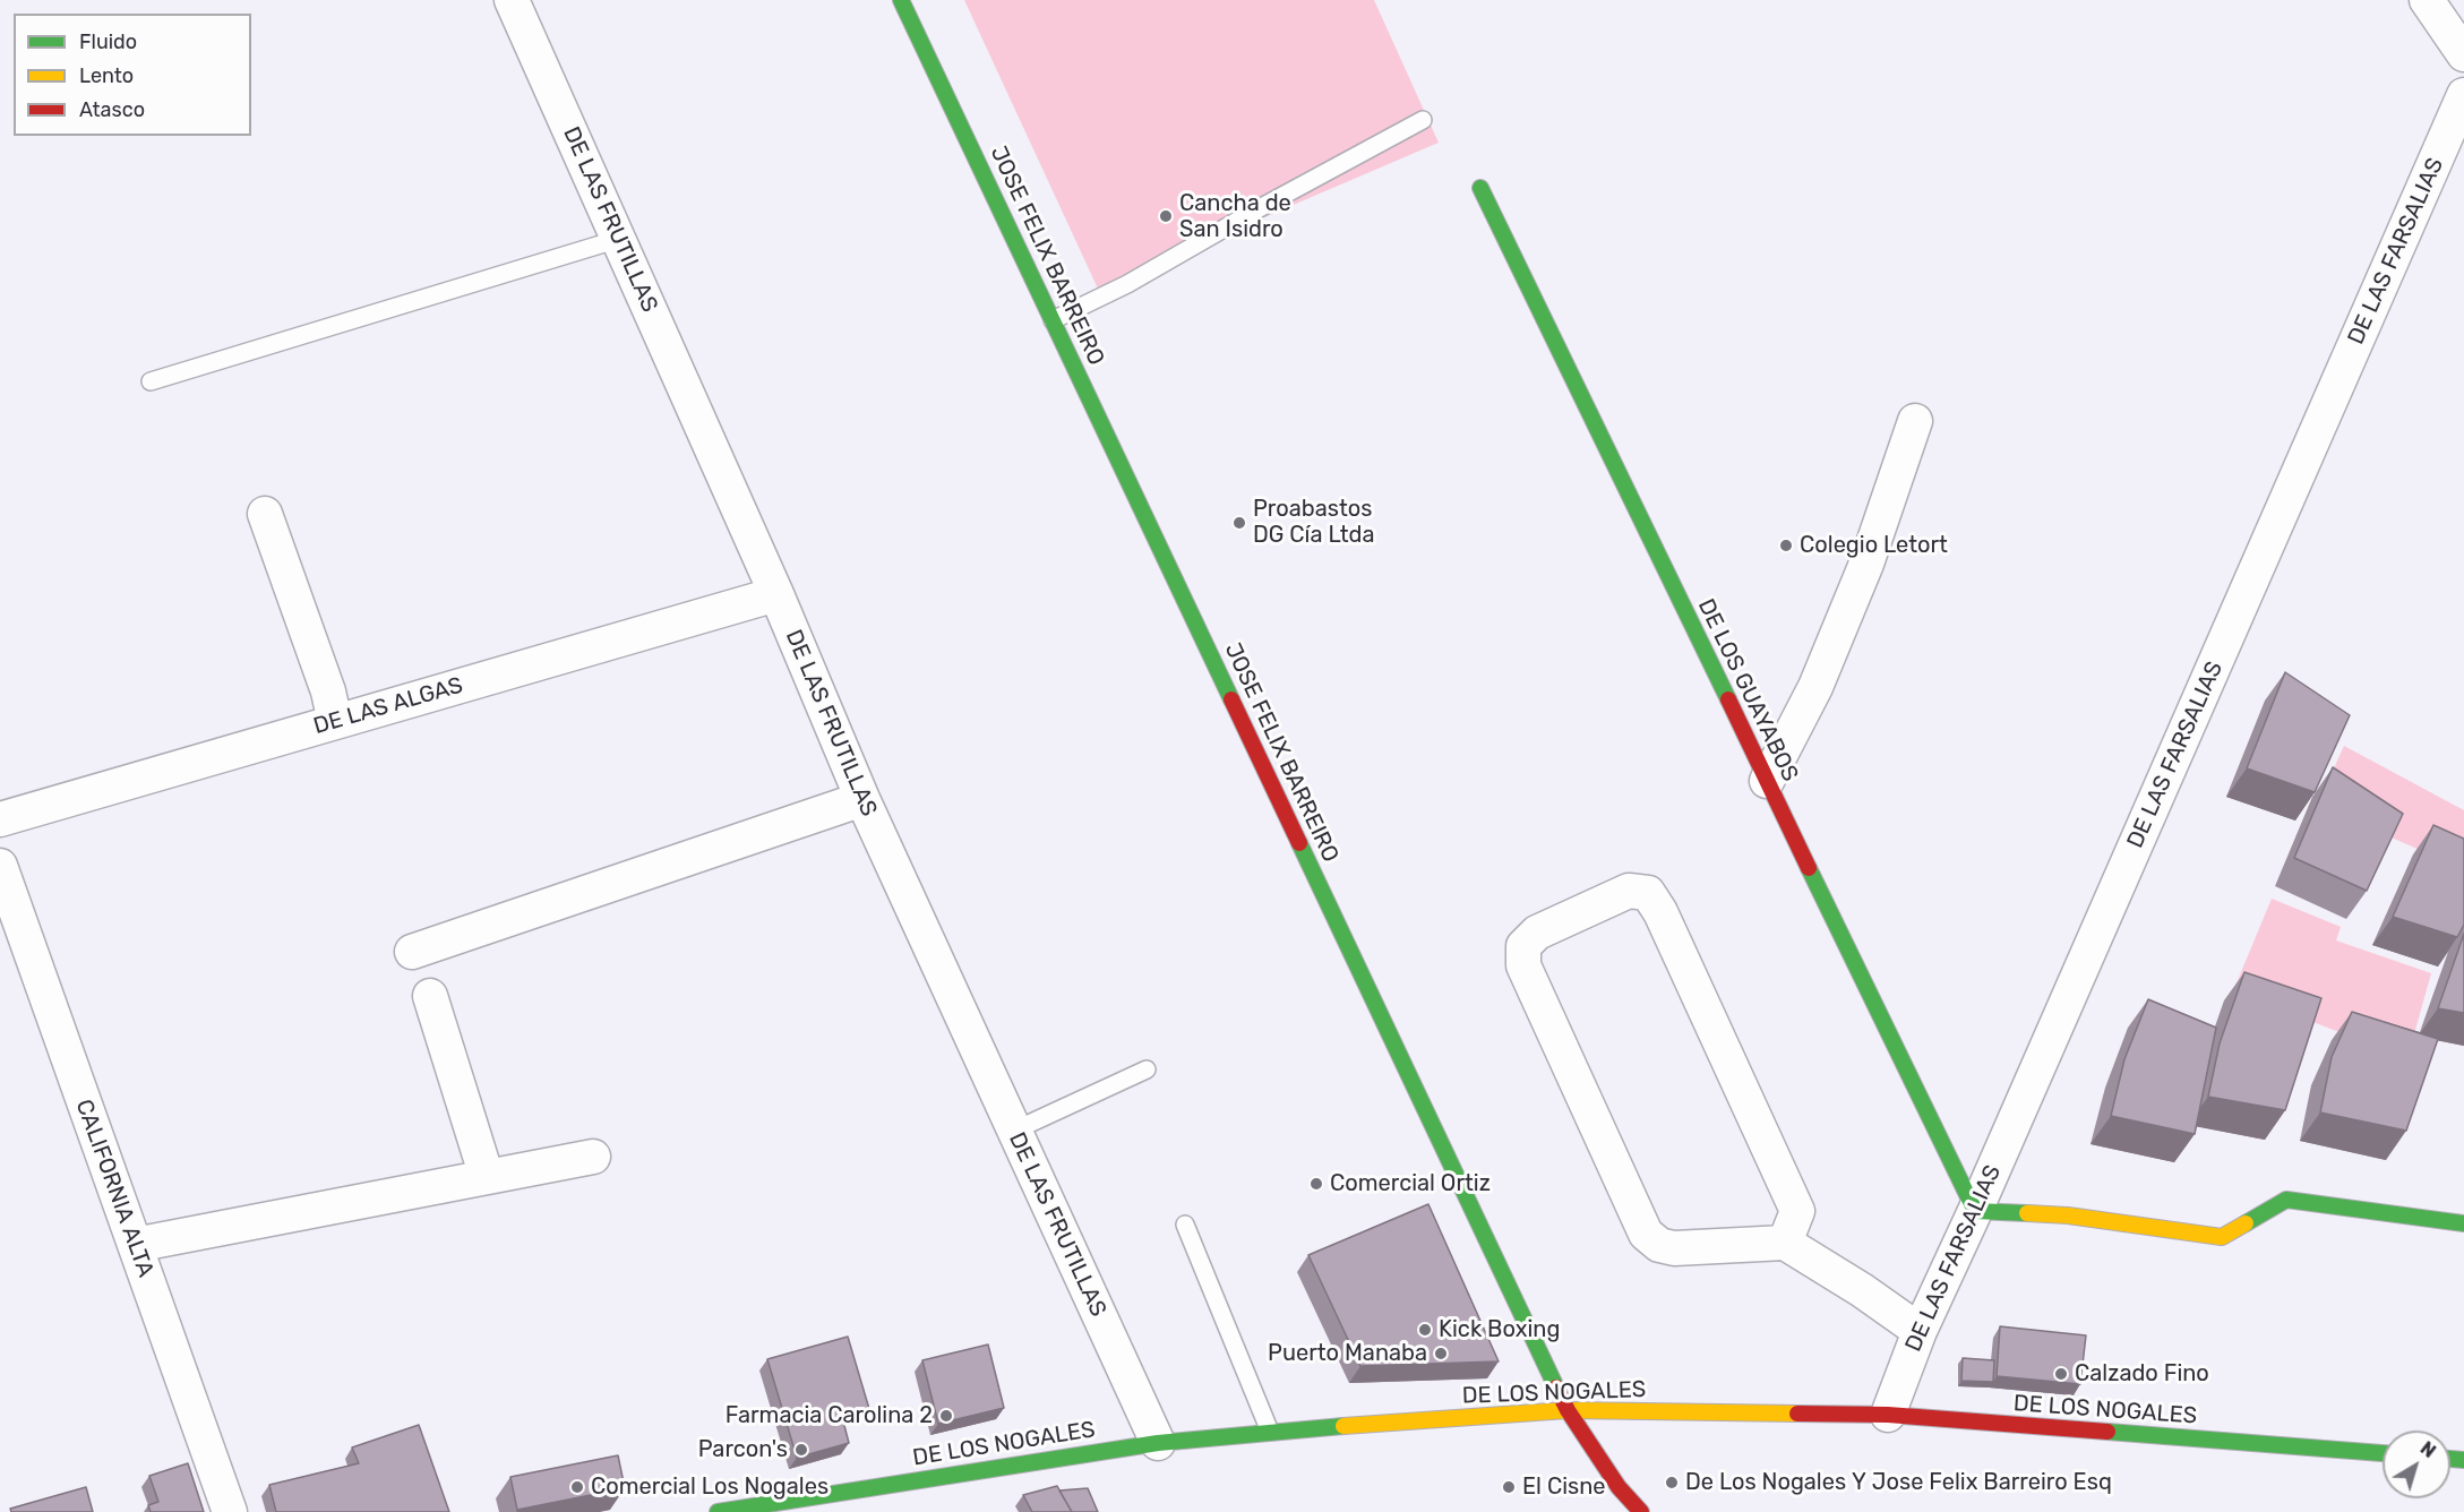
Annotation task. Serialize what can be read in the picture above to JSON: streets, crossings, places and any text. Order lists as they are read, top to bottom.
{
  "streets": {
    "street": [
      "DE LAS FRUTILLAS",
      "DE LAS FARSALIAS",
      "JOSE FELIX BARREIRO",
      "DE LOS GUAYABOS",
      "DE LAS ALGAS",
      "CALIFORNIA ALTA",
      "DE LOS NOGALES"
    ]
  },
  "crossings": [
    ["DE LAS FRUTILLAS", "DE LAS ALGAS"],
    ["DE LAS FRUTILLAS", "DE LOS NOGALES"],
    ["DE LAS FARSALIAS", "DE LOS GUAYABOS"],
    ["DE LAS FARSALIAS", "DE LOS NOGALES"],
    ["JOSE FELIX BARREIRO", "DE LOS NOGALES"]
  ],
  "places": [
    "Cancha de San Isidro",
    "Proabastos DG Cía Ltda",
    "Colegio Letort",
    "Comercial Ortiz",
    "Kick Boxing",
    "Puerto Manaba",
    "Calzado Fino",
    "Farmacia Carolina 2",
    "Parcon's",
    "De Los Nogales Y Jose Felix Barreiro Esq",
    "Comercial Los Nogales",
    "El Cisne"
  ],
  "legend": ["Fluido", "Lento", "Atasco"],
  "north": "top right"
}
